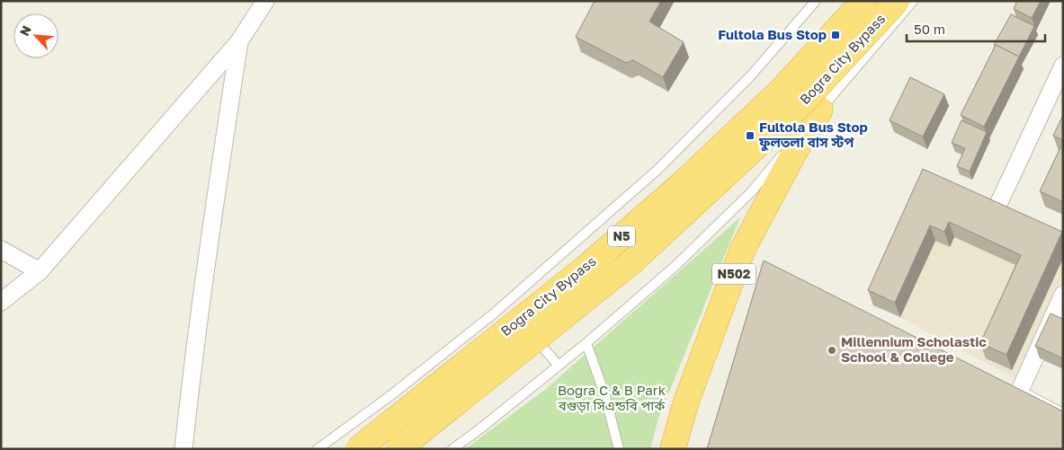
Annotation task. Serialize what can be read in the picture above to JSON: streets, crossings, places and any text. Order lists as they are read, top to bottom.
{
  "streets": {
    "highway": ["Bogra City Bypass", "N5", "N502"]
  },
  "parks": ["Bogra C & B Park বগুড়া সিএন্ডবি পার্ক"],
  "places": {
    "transit": ["Fultola Bus Stop", "Fultola Bus Stop ফুলতলা বাস স্টপ"],
    "other": ["Millennium Scholastic School & College"]
  },
  "scale_bar": "50 m",
  "north": "top left"
}
